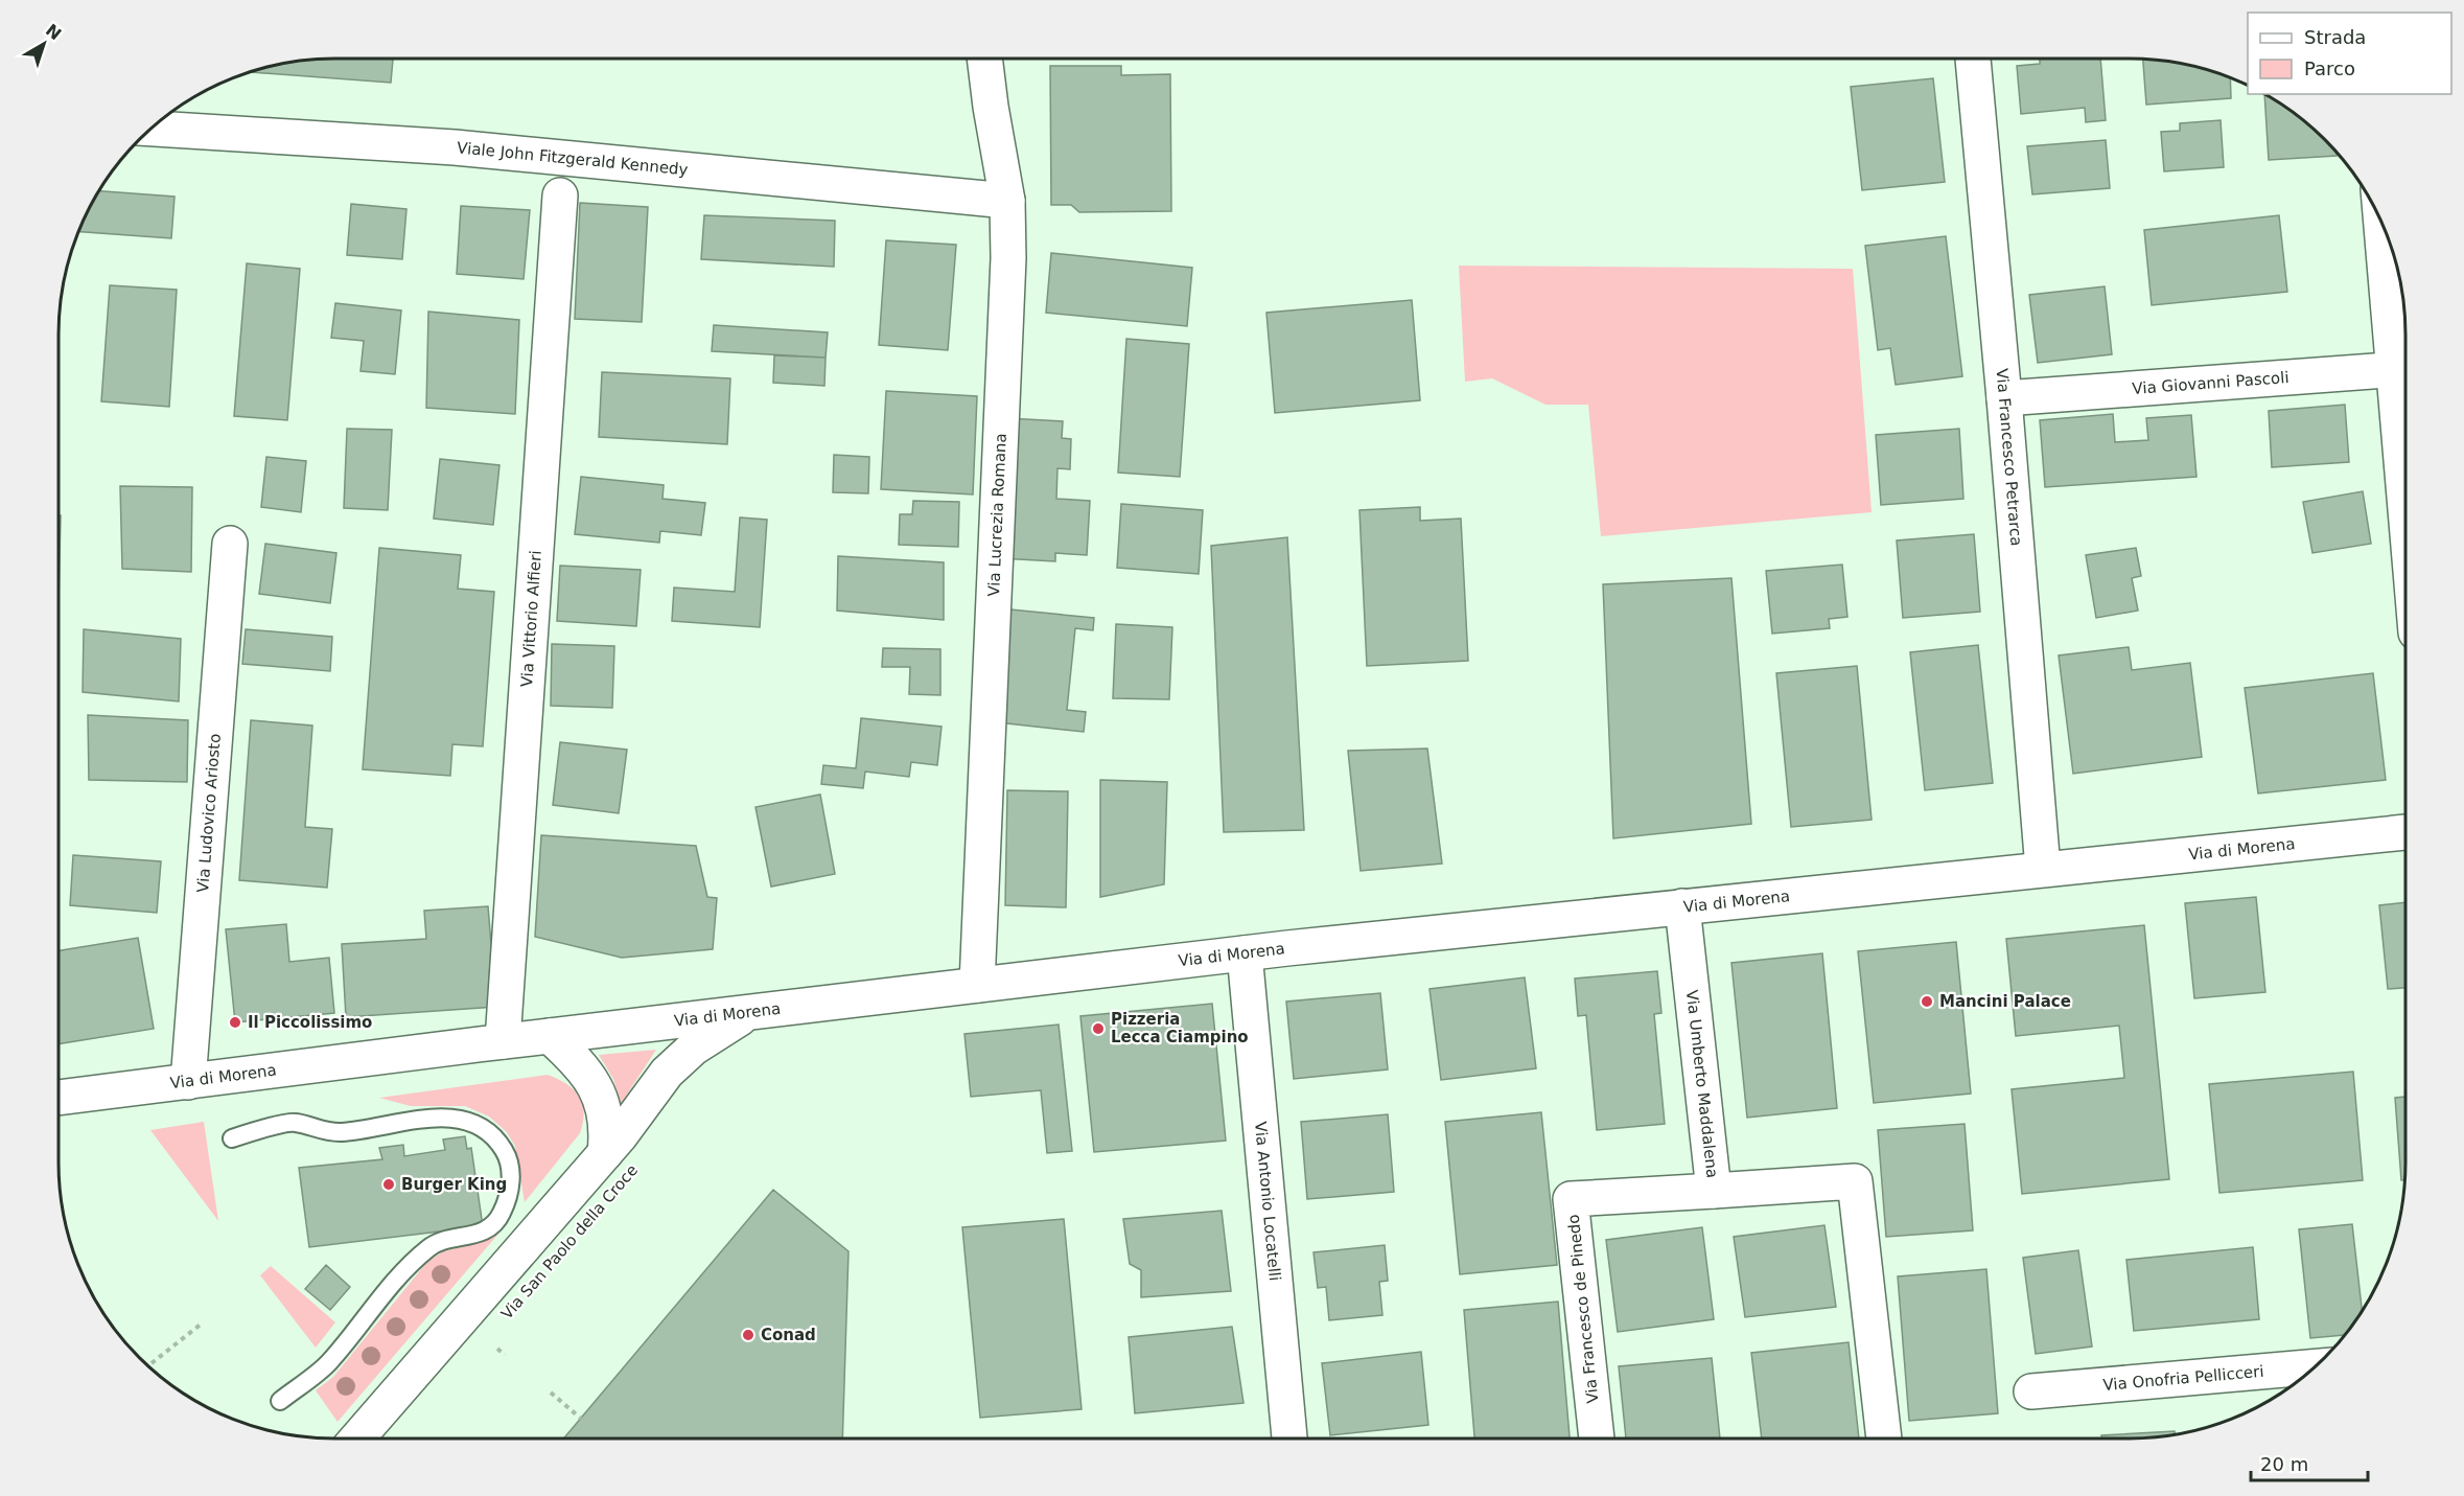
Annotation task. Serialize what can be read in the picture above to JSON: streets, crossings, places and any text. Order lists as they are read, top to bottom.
{
  "streets": {
    "street": [
      "Viale John Fitzgerald Kennedy",
      "Via Giovanni Pascoli",
      "Via Francesco Petrarca",
      "Via Lucrezia Romana",
      "Via Vittorio Alfieri",
      "Via Ludovico Ariosto",
      "Via di Morena",
      "Via Umberto Maddalena",
      "Via Antonio Locatelli",
      "Via San Paolo della Croce",
      "Via Francesco de Pinedo",
      "Via Onofria Pellicceri"
    ]
  },
  "crossings": [
    ["Viale John Fitzgerald Kennedy", "Via Lucrezia Romana"],
    ["Via Giovanni Pascoli", "Via Francesco Petrarca"],
    ["Via Francesco Petrarca", "Via di Morena"],
    ["Via Lucrezia Romana", "Via di Morena"],
    ["Via Vittorio Alfieri", "Via di Morena"],
    ["Via Ludovico Ariosto", "Via di Morena"],
    ["Via di Morena", "Via Umberto Maddalena"],
    ["Via di Morena", "Via Antonio Locatelli"],
    ["Via di Morena", "Via San Paolo della Croce"],
    ["Via Umberto Maddalena", "Via Francesco de Pinedo"]
  ],
  "places": [
    "Mancini Palace",
    "Il Piccolissimo",
    "Pizzeria Lecca Ciampino",
    "Burger King",
    "Conad"
  ],
  "legend": ["Strada", "Parco"],
  "scale_bar": "20 m",
  "north": "top right"
}
